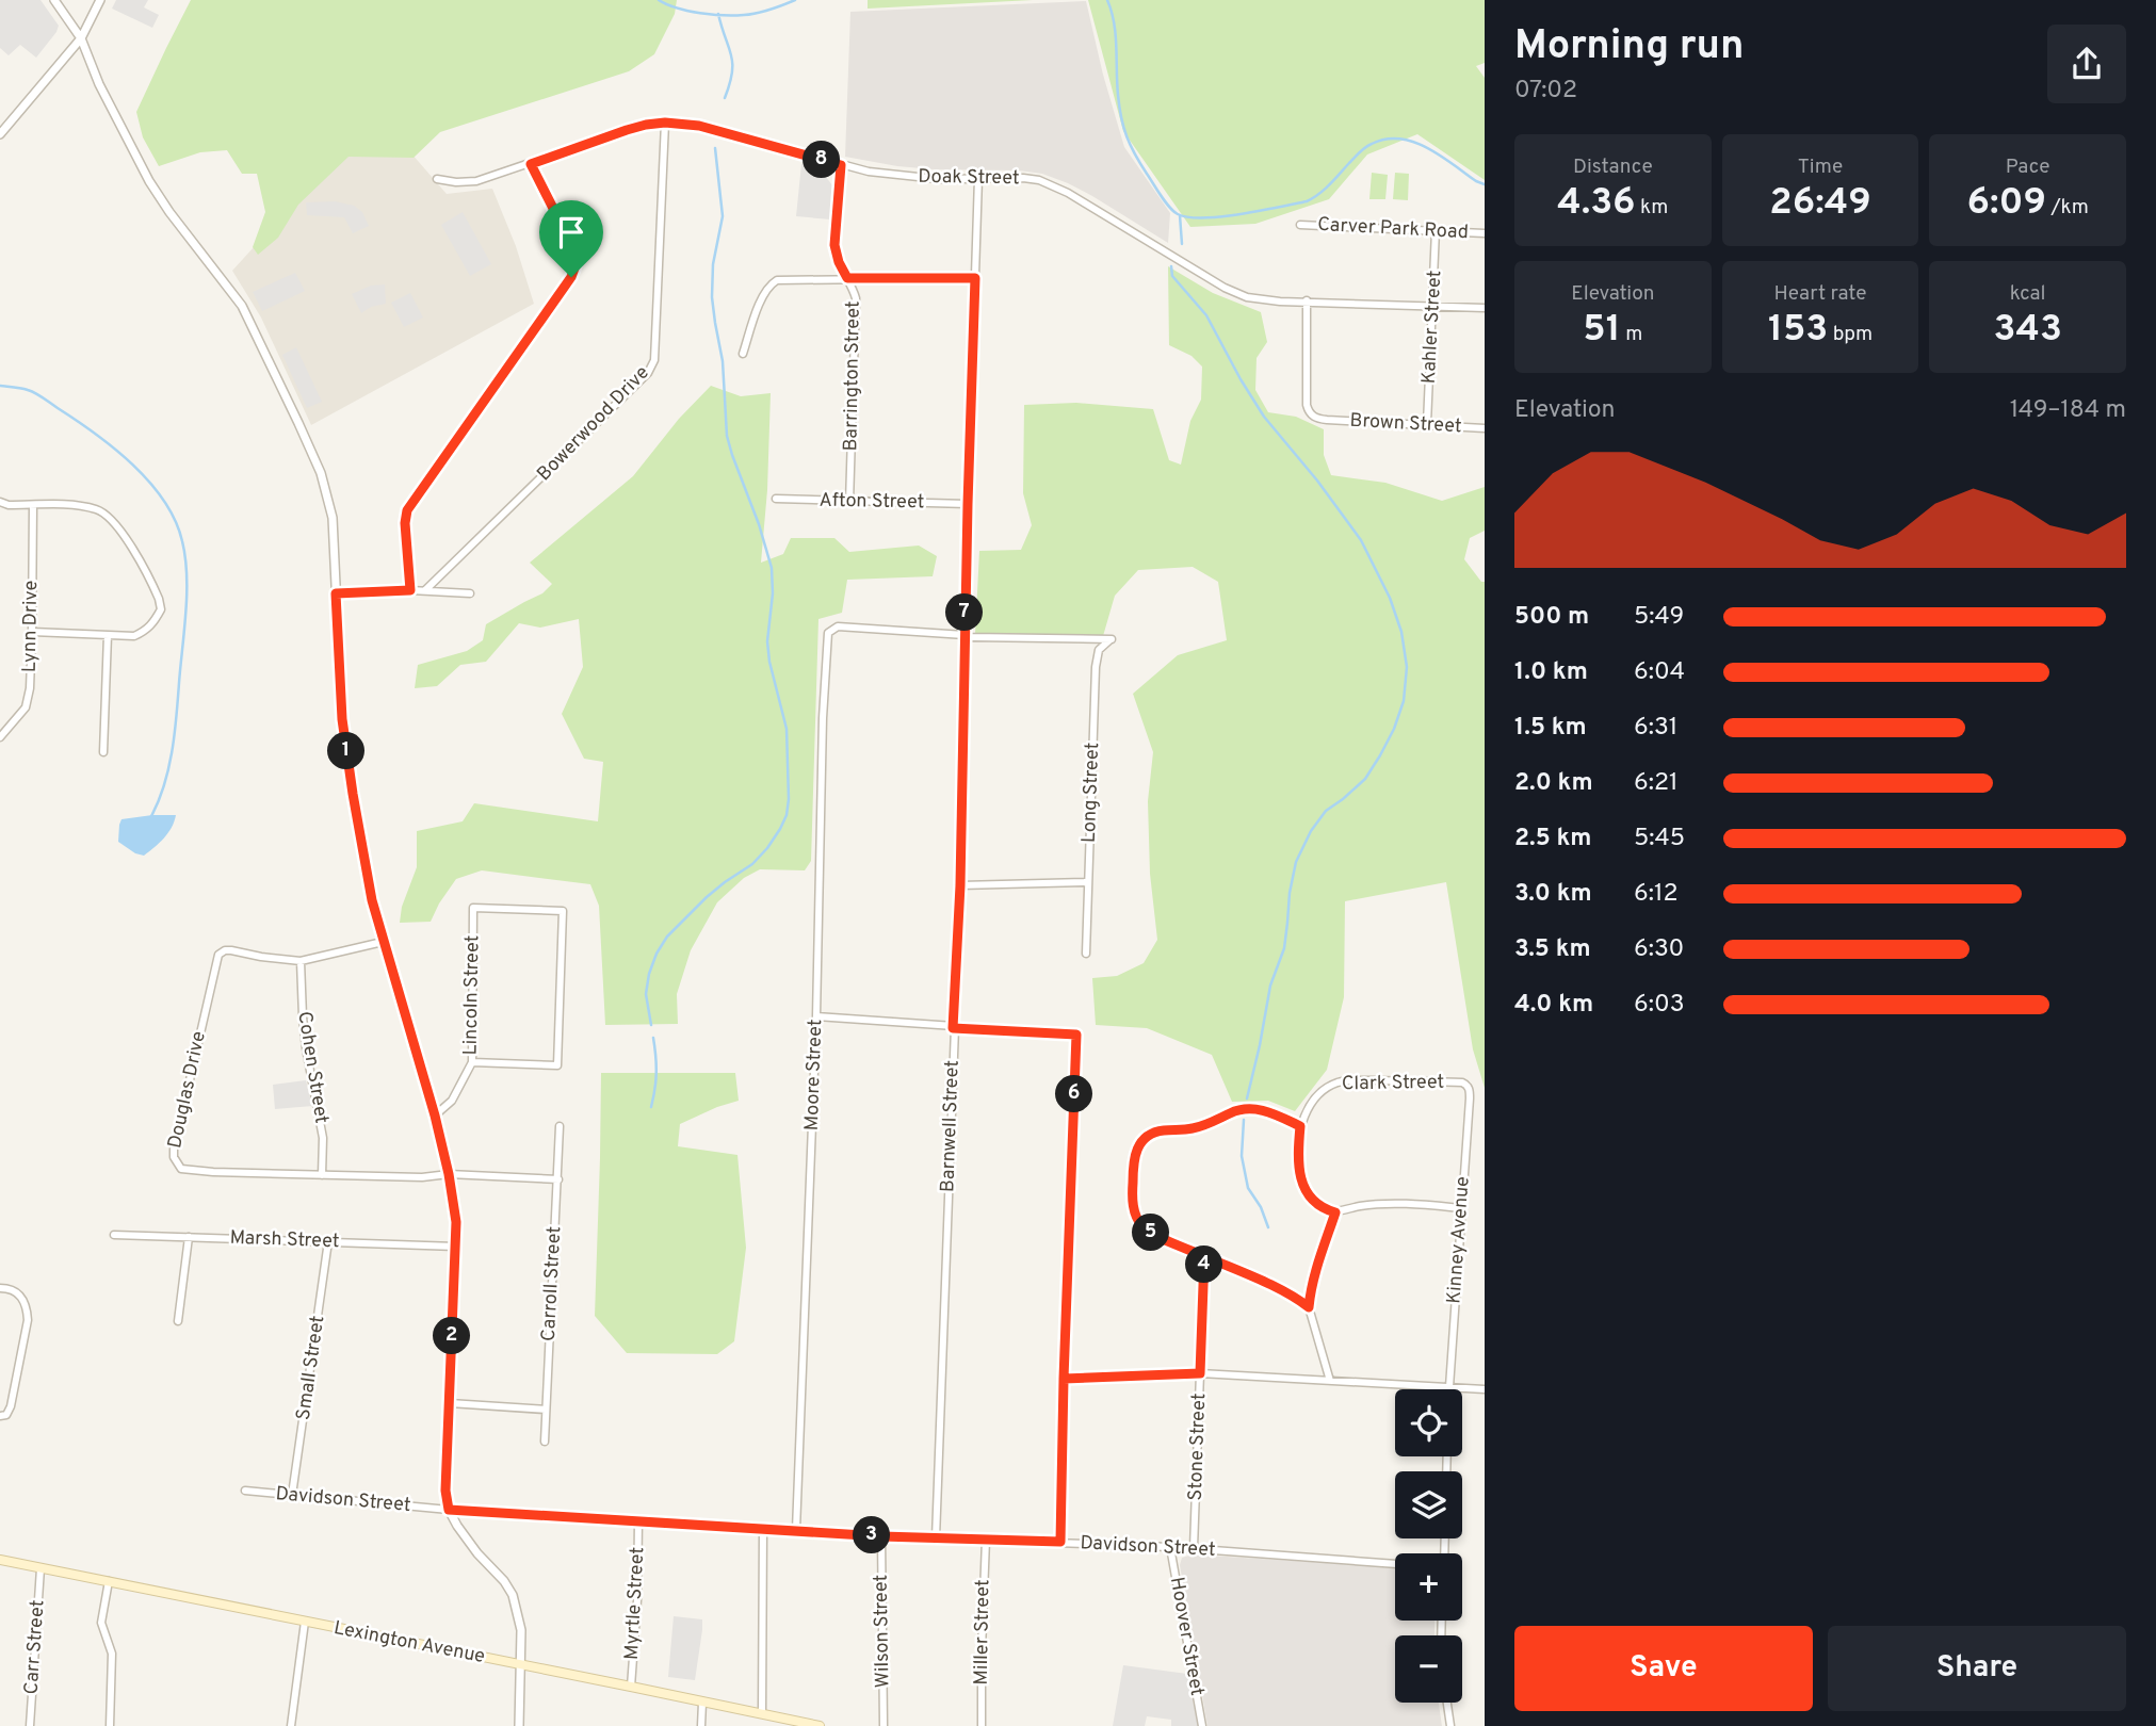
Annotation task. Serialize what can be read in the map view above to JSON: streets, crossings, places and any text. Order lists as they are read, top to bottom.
{
  "streets": {
    "main road": ["Lexington Avenue"],
    "street": [
      "Doak Street",
      "Carver Park Road",
      "Kahler Street",
      "Barrington Street",
      "Bowerwood Drive",
      "Brown Street",
      "Afton Street",
      "Lynn Drive",
      "Long Street",
      "Lincoln Street",
      "Cohen Street",
      "Moore Street",
      "Clark Street",
      "Douglas Drive",
      "Barnwell Street",
      "Marsh Street",
      "Kinney Avenue",
      "Carroll Street",
      "Small Street",
      "Stone Street",
      "Davidson Street",
      "Myrtle Street",
      "Wilson Street",
      "Miller Street",
      "Hoover Street",
      "Carr Street"
    ]
  },
  "crossings": [
    ["Doak Street", "Kahler Street"],
    ["Doak Street", "Barrington Street"],
    ["Doak Street", "Bowerwood Drive"],
    ["Doak Street", "Brown Street"],
    ["Doak Street", "Barnwell Street"],
    ["Carver Park Road", "Kahler Street"],
    ["Kahler Street", "Brown Street"],
    ["Barrington Street", "Afton Street"],
    ["Afton Street", "Barnwell Street"],
    ["Long Street", "Moore Street"],
    ["Long Street", "Barnwell Street"],
    ["Cohen Street", "Douglas Drive"],
    ["Moore Street", "Barnwell Street"],
    ["Moore Street", "Davidson Street"],
    ["Clark Street", "Kinney Avenue"],
    ["Douglas Drive", "Carroll Street"],
    ["Barnwell Street", "Davidson Street"],
    ["Marsh Street", "Small Street"],
    ["Small Street", "Davidson Street"],
    ["Stone Street", "Davidson Street"],
    ["Davidson Street", "Myrtle Street"],
    ["Davidson Street", "Wilson Street"],
    ["Davidson Street", "Miller Street"],
    ["Davidson Street", "Hoover Street"],
    ["Myrtle Street", "Lexington Avenue"],
    ["Lexington Avenue", "Carr Street"]
  ],
  "page": {
    "heading": ["Morning run", "07:02"],
    "stats": [
      ["Distance", "4.36 km"],
      ["Time", "26:49"],
      ["Pace", "6:09 /km"],
      ["Elevation", "51 m"],
      ["Heart rate", "153 bpm"],
      ["kcal", "343"]
    ],
    "pins": [
      "8",
      "7",
      "1",
      "6",
      "5",
      "4",
      "2",
      "3"
    ],
    "chart": ["Elevation", "149–184 m"],
    "list": [
      {
        "name": "500 m",
        "note": "5:49"
      },
      {
        "name": "1.0 km",
        "note": "6:04"
      },
      {
        "name": "1.5 km",
        "note": "6:31"
      },
      {
        "name": "2.0 km",
        "note": "6:21"
      },
      {
        "name": "2.5 km",
        "note": "5:45"
      },
      {
        "name": "3.0 km",
        "note": "6:12"
      },
      {
        "name": "3.5 km",
        "note": "6:30"
      },
      {
        "name": "4.0 km",
        "note": "6:03"
      }
    ],
    "map_buttons": ["+", "−"],
    "buttons": ["Save", "Share"]
  }
}
